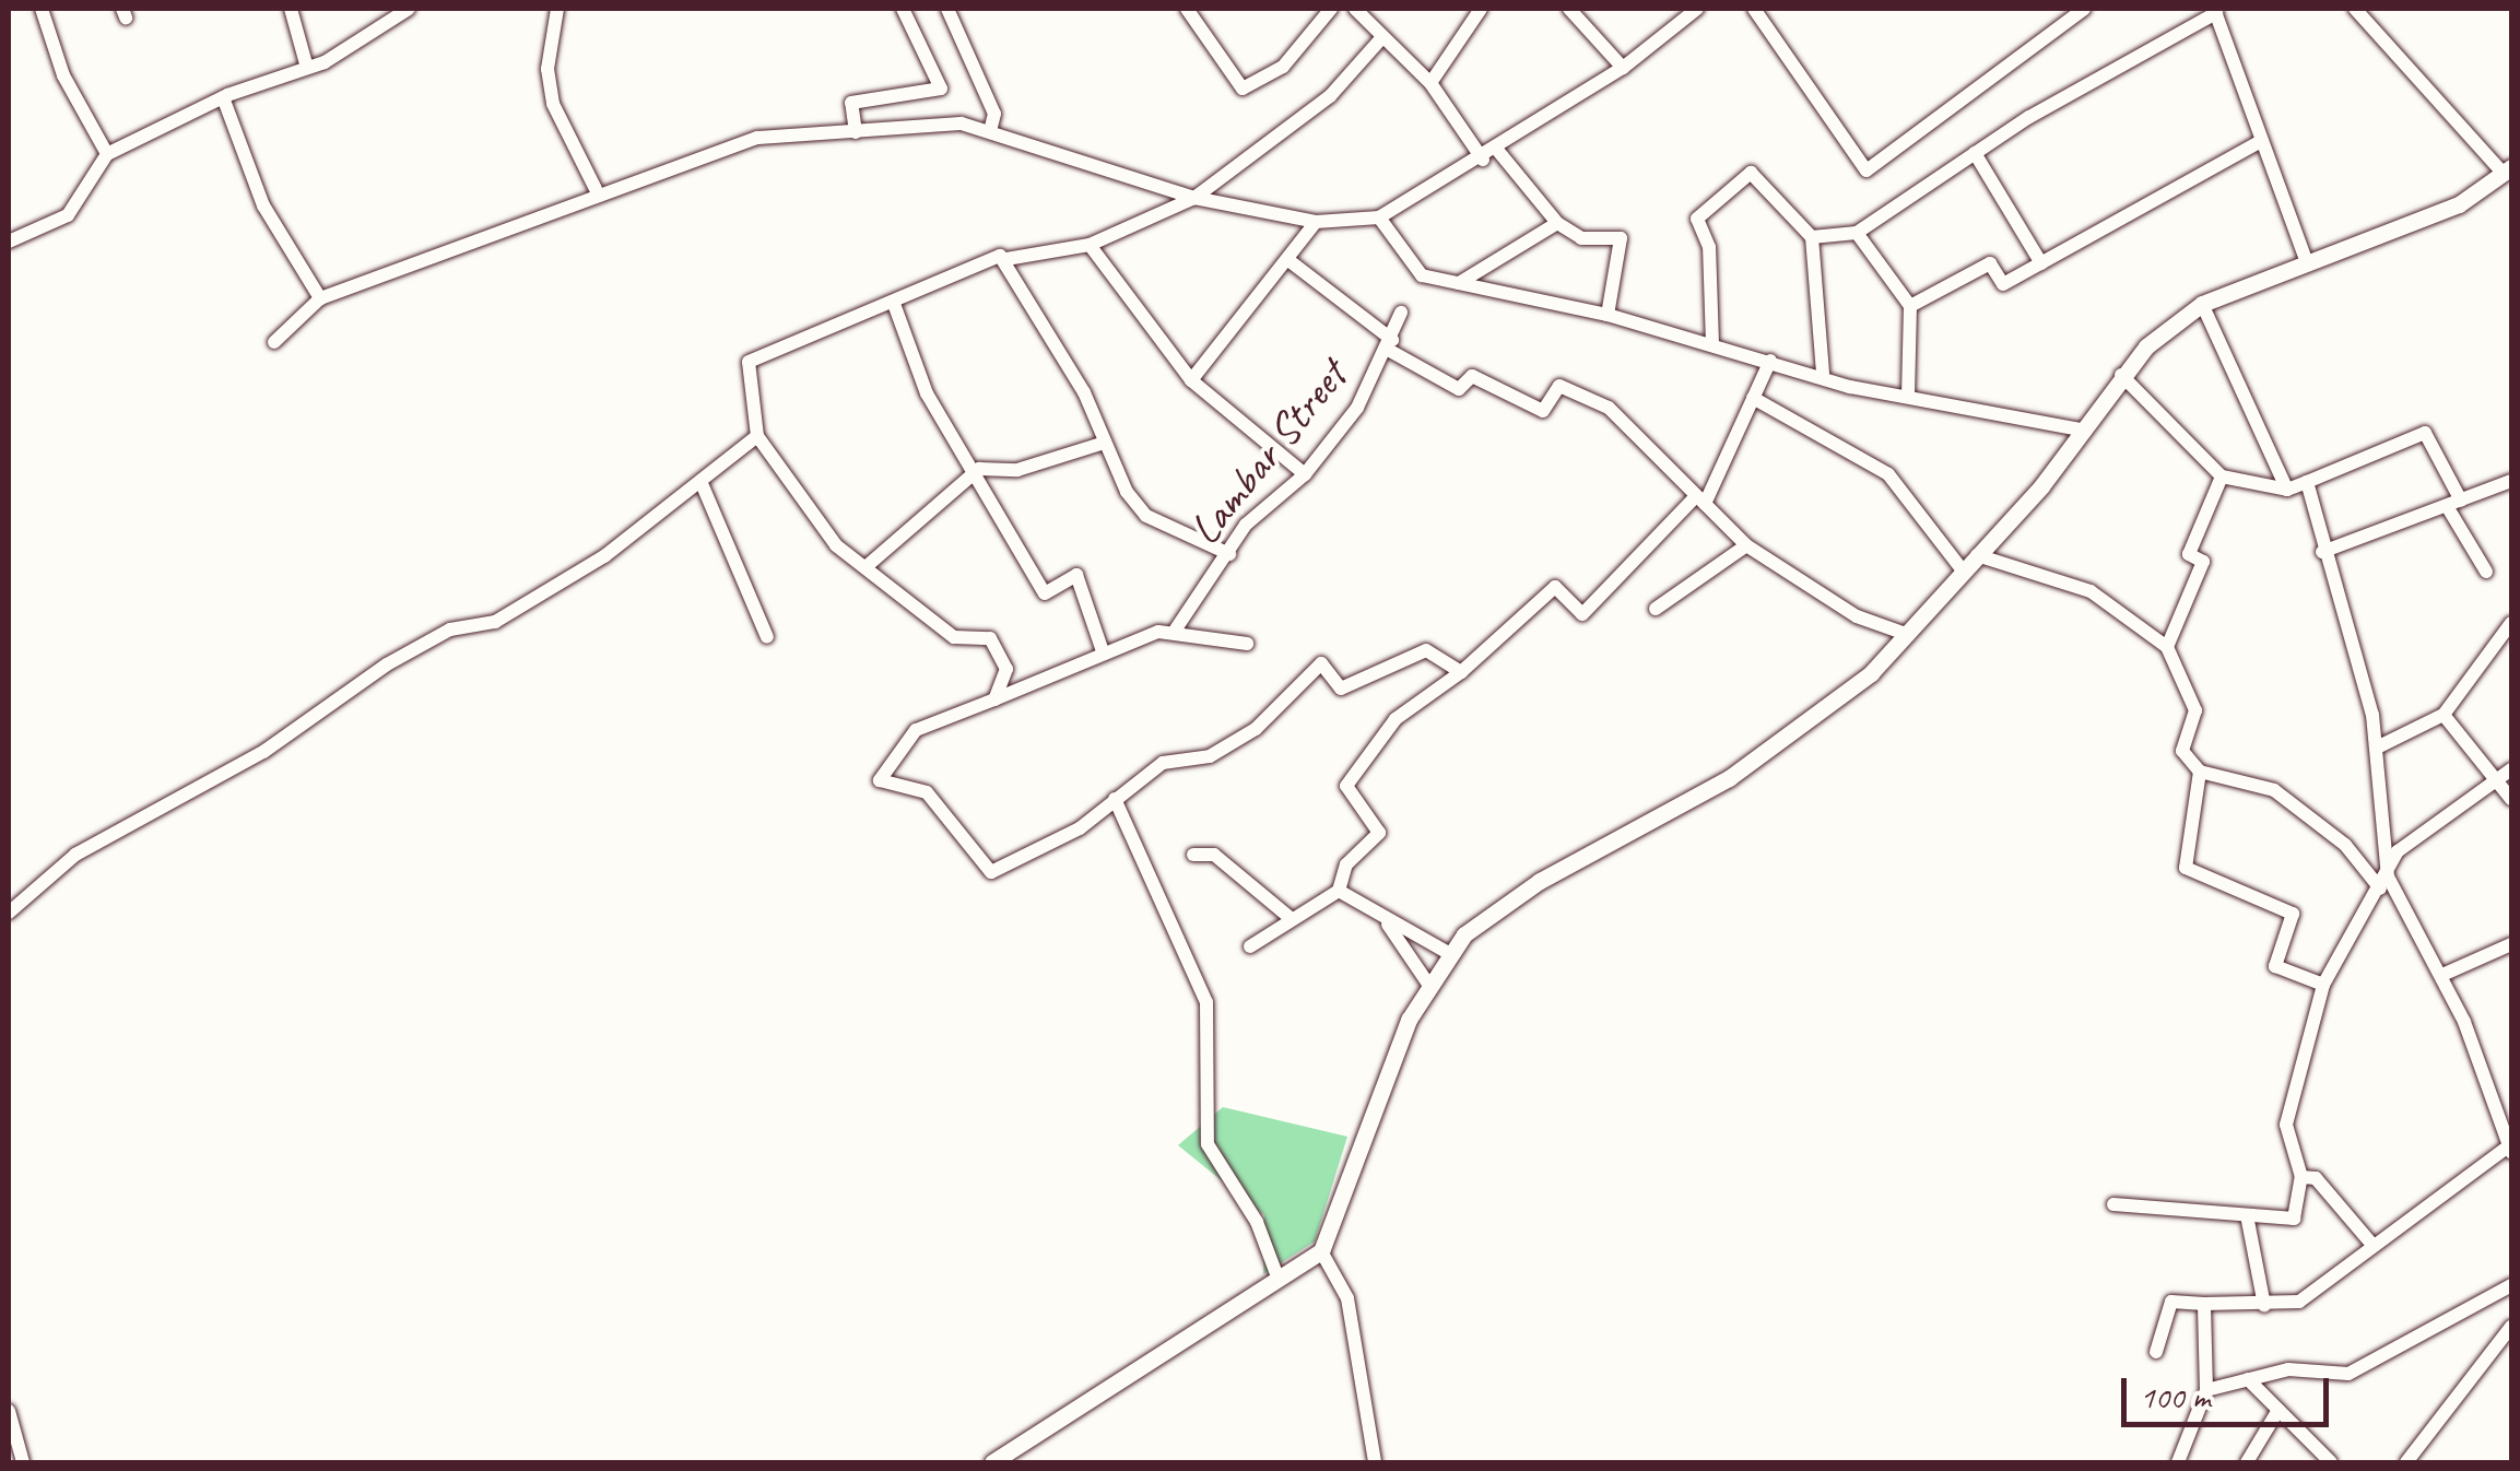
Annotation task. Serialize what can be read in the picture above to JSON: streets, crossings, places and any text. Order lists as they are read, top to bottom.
{
  "streets": {
    "street": ["Lambar Street"]
  },
  "scale_bar": "100 m"
}
